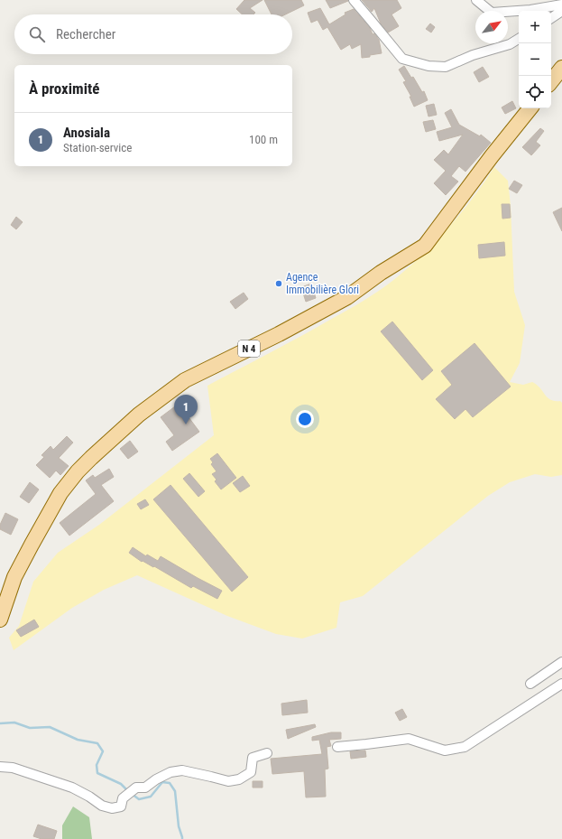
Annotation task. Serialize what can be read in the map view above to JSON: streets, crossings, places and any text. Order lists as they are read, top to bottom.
{
  "streets": {
    "main road": ["N 4"]
  },
  "places": ["Agence Immobilière Glori"],
  "north": "top right",
  "page": {
    "map_buttons": ["+", "−"],
    "search": "Rechercher",
    "heading": "À proximité",
    "list": [
      {
        "mark": "1",
        "name": "Anosiala",
        "note": "Station-service",
        "value": "100 m"
      }
    ],
    "pins": "1"
  }
}
